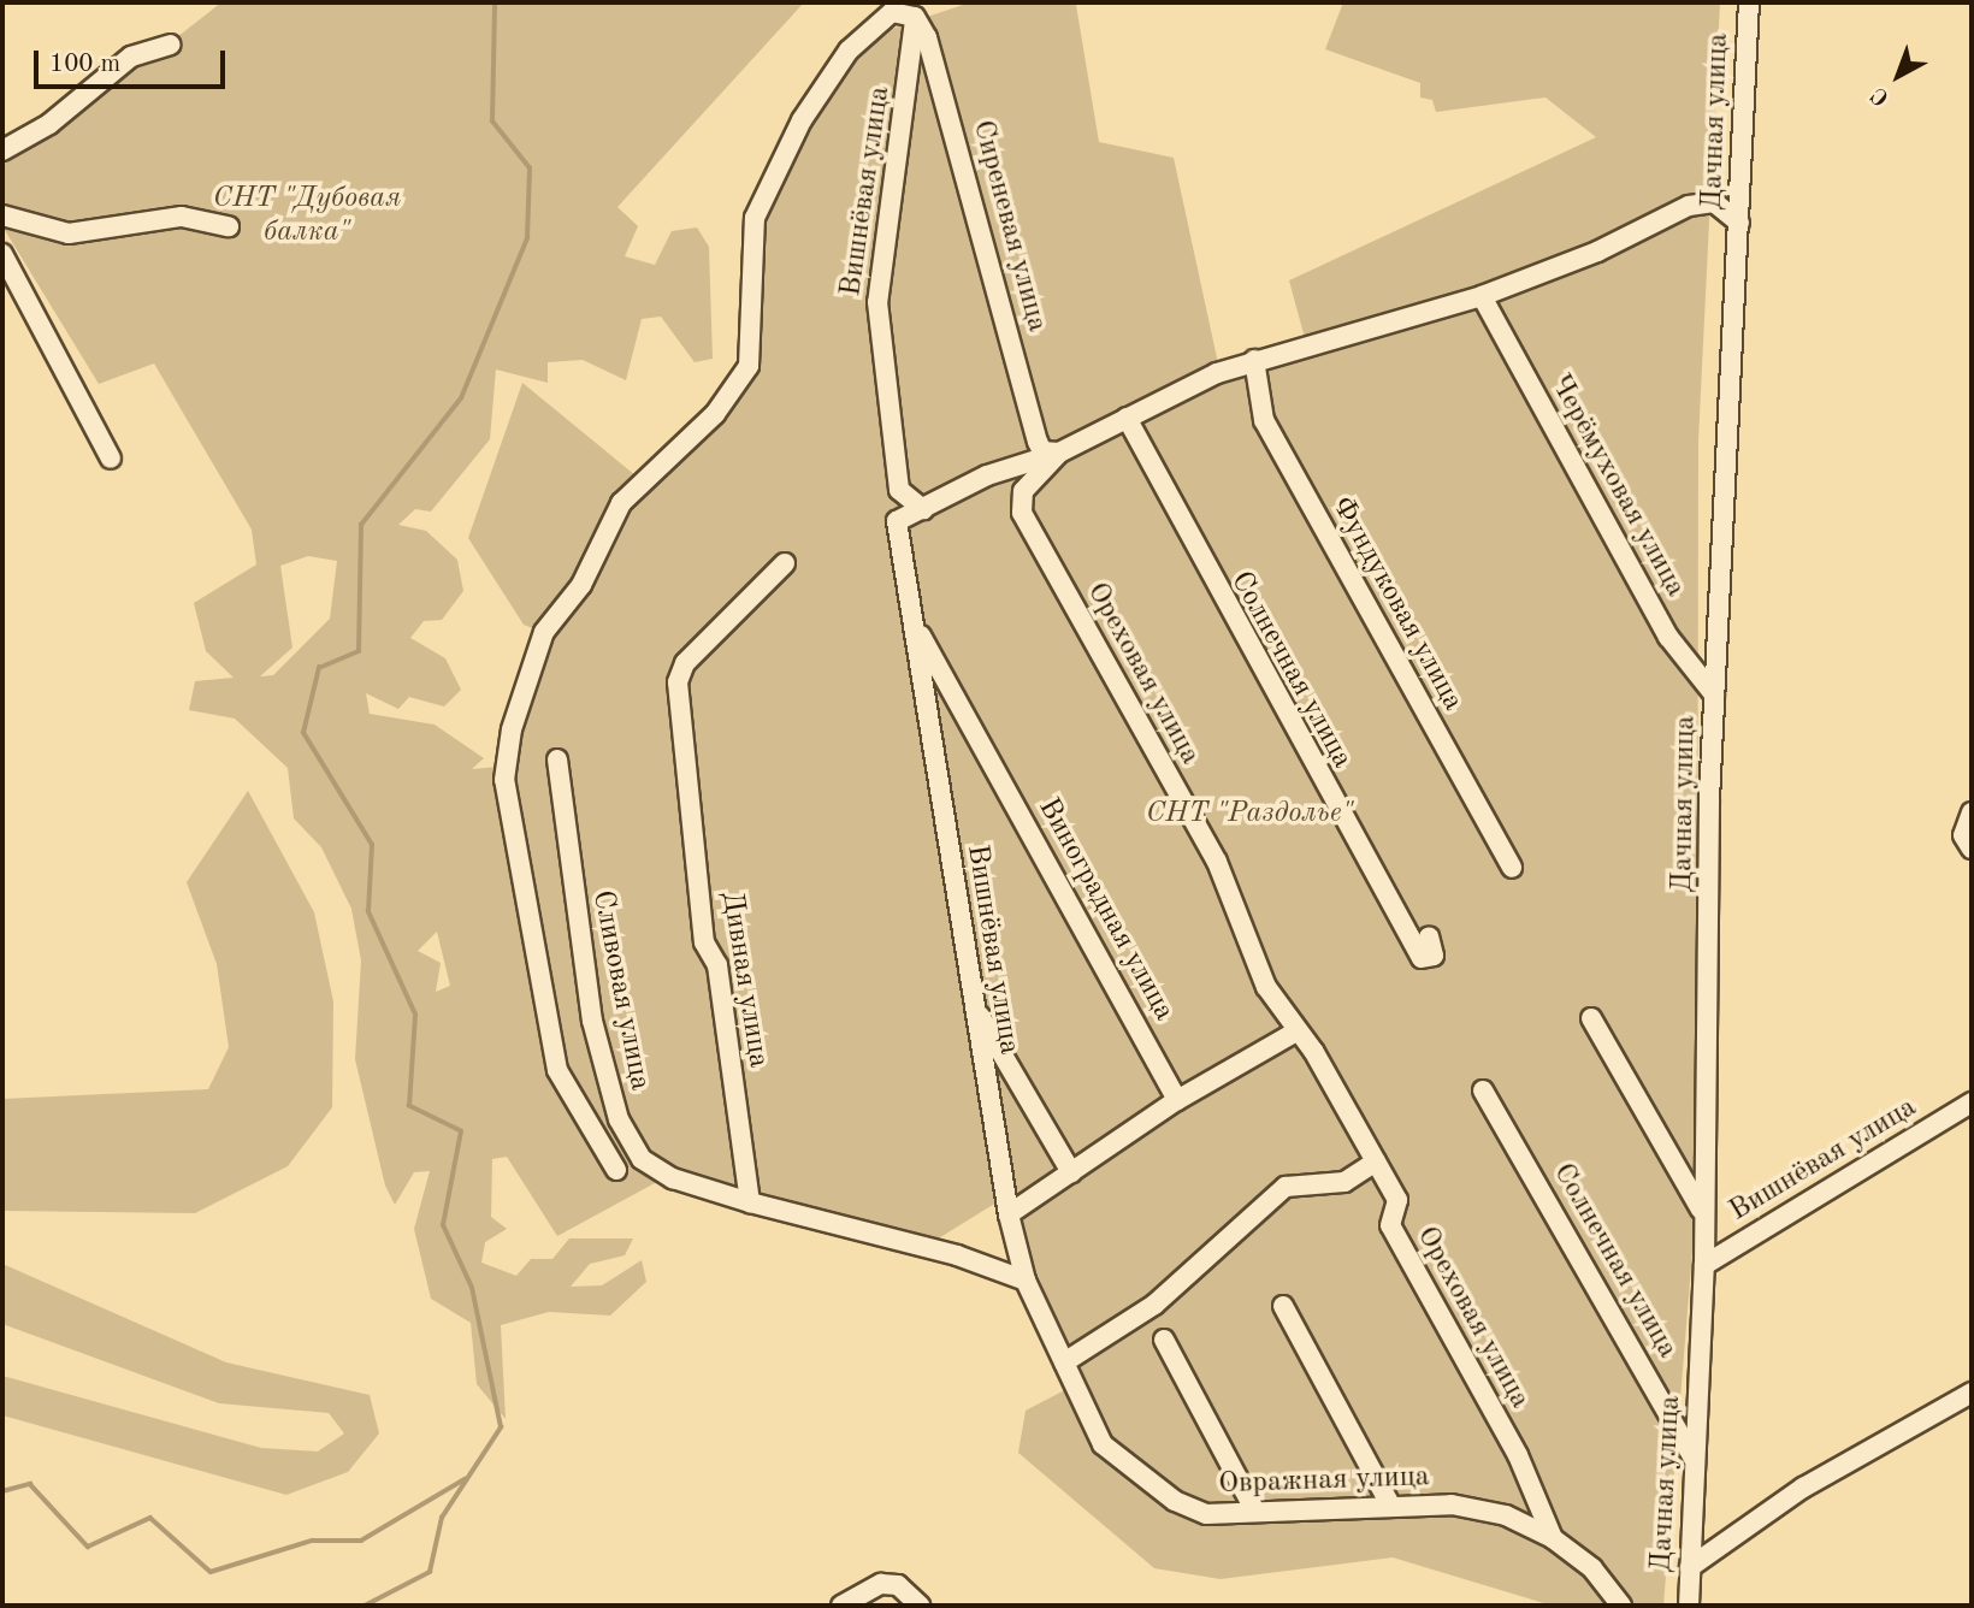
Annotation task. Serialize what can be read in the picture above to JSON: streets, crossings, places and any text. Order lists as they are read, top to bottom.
{
  "streets": {
    "street": [
      "Дачная улица",
      "Вишнёвая улица",
      "Сиреневая улица",
      "Черёмуховая улица",
      "Фундуковая улица",
      "Солнечная улица",
      "Ореховая улица",
      "Виноградная улица",
      "Дивная улица",
      "Сливовая улица",
      "Овражная улица"
    ]
  },
  "crossings": [
    ["Дачная улица", "Вишнёвая улица"],
    ["Дачная улица", "Черёмуховая улица"],
    ["Дачная улица", "Солнечная улица"],
    ["Дачная улица", "Ореховая улица"],
    ["Вишнёвая улица", "Сиреневая улица"],
    ["Вишнёвая улица", "Ореховая улица"],
    ["Вишнёвая улица", "Виноградная улица"],
    ["Вишнёвая улица", "Овражная улица"],
    ["Сиреневая улица", "Ореховая улица"],
    ["Черёмуховая улица", "Ореховая улица"],
    ["Фундуковая улица", "Ореховая улица"],
    ["Солнечная улица", "Ореховая улица"],
    ["Ореховая улица", "Овражная улица"],
    ["Дивная улица", "Сливовая улица"]
  ],
  "parks": ["СНТ \"Дубовая балка\"", "СНТ \"Раздолье\""],
  "scale_bar": "100 m",
  "north": "bottom left"
}
